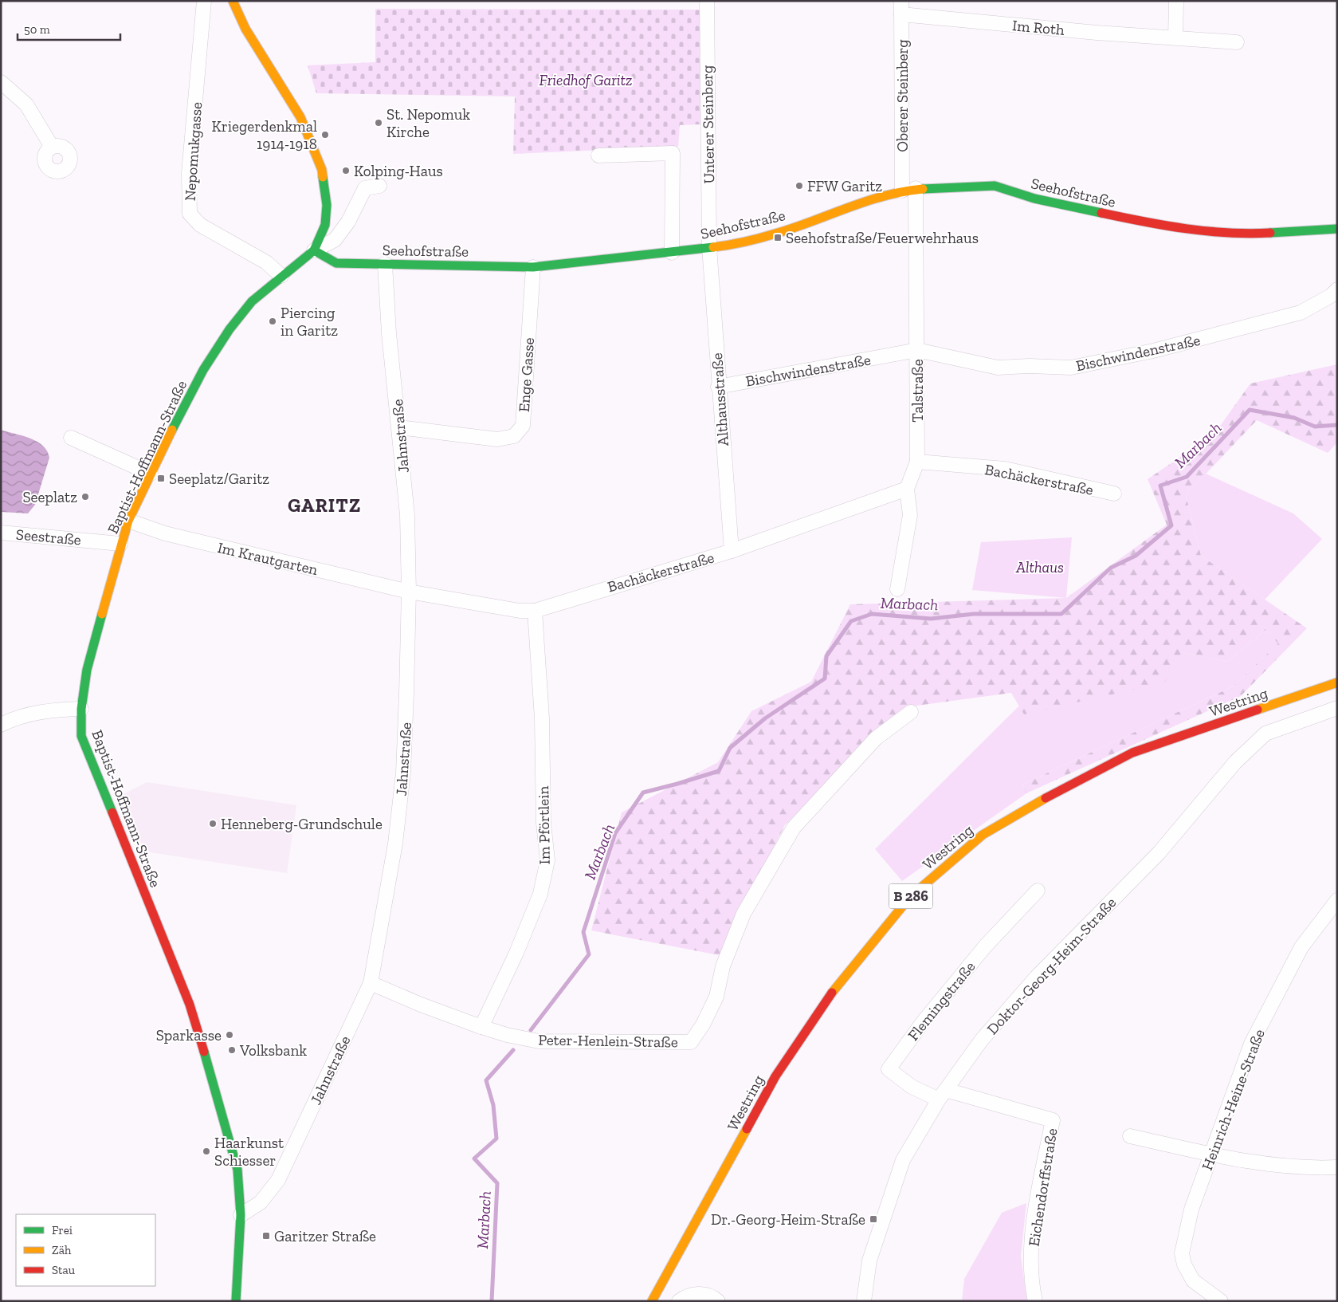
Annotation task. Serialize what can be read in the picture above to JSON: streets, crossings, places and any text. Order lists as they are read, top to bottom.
{
  "streets": {
    "street": [
      "Im Roth",
      "Oberer Steinberg",
      "Unterer Steinberg",
      "Nepomukgasse",
      "Seehofstraße",
      "Bischwindenstraße",
      "Enge Gasse",
      "Talstraße",
      "Althausstraße",
      "Jahnstraße",
      "Baptist-Hoffmann-Straße",
      "Bachäckerstraße",
      "Seestraße",
      "Im Krautgarten",
      "Westring",
      "Im Pförtlein",
      "B 286",
      "Doktor-Georg-Heim-Straße",
      "Flemingstraße",
      "Peter-Henlein-Straße",
      "Heinrich-Heine-Straße",
      "Eichendorffstraße"
    ]
  },
  "crossings": [
    ["Im Roth", "Oberer Steinberg"],
    ["Oberer Steinberg", "Seehofstraße"],
    ["Oberer Steinberg", "Talstraße"],
    ["Unterer Steinberg", "Seehofstraße"],
    ["Unterer Steinberg", "Althausstraße"],
    ["Nepomukgasse", "Baptist-Hoffmann-Straße"],
    ["Seehofstraße", "Enge Gasse"],
    ["Seehofstraße", "Talstraße"],
    ["Seehofstraße", "Althausstraße"],
    ["Seehofstraße", "Jahnstraße"],
    ["Seehofstraße", "Baptist-Hoffmann-Straße"],
    ["Bischwindenstraße", "Talstraße"],
    ["Bischwindenstraße", "Althausstraße"],
    ["Enge Gasse", "Jahnstraße"],
    ["Talstraße", "Bachäckerstraße"],
    ["Althausstraße", "Bachäckerstraße"],
    ["Jahnstraße", "Baptist-Hoffmann-Straße"],
    ["Jahnstraße", "Bachäckerstraße"],
    ["Jahnstraße", "Im Krautgarten"],
    ["Jahnstraße", "Peter-Henlein-Straße"],
    ["Baptist-Hoffmann-Straße", "Seestraße"],
    ["Baptist-Hoffmann-Straße", "Im Krautgarten"],
    ["Bachäckerstraße", "Im Krautgarten"],
    ["Bachäckerstraße", "Im Pförtlein"],
    ["Im Pförtlein", "Peter-Henlein-Straße"],
    ["Doktor-Georg-Heim-Straße", "Flemingstraße"],
    ["Doktor-Georg-Heim-Straße", "Eichendorffstraße"],
    ["Flemingstraße", "Eichendorffstraße"]
  ],
  "districts": ["GARITZ"],
  "water": ["Marbach"],
  "parks": ["Friedhof Garitz", "Althaus"],
  "places": {
    "other": [
      "St. Nepomuk Kirche",
      "Kriegerdenkmal 1914-1918",
      "Kolping-Haus",
      "FFW Garitz",
      "Piercing in Garitz",
      "Seeplatz",
      "Henneberg-Grundschule",
      "Sparkasse",
      "Volksbank",
      "Haarkunst Schiesser"
    ],
    "transit": [
      "Seehofstraße/Feuerwehrhaus",
      "Seeplatz/Garitz",
      "Dr.-Georg-Heim-Straße",
      "Garitzer Straße"
    ]
  },
  "legend": ["Frei", "Zäh", "Stau"],
  "scale_bar": "50 m"
}
